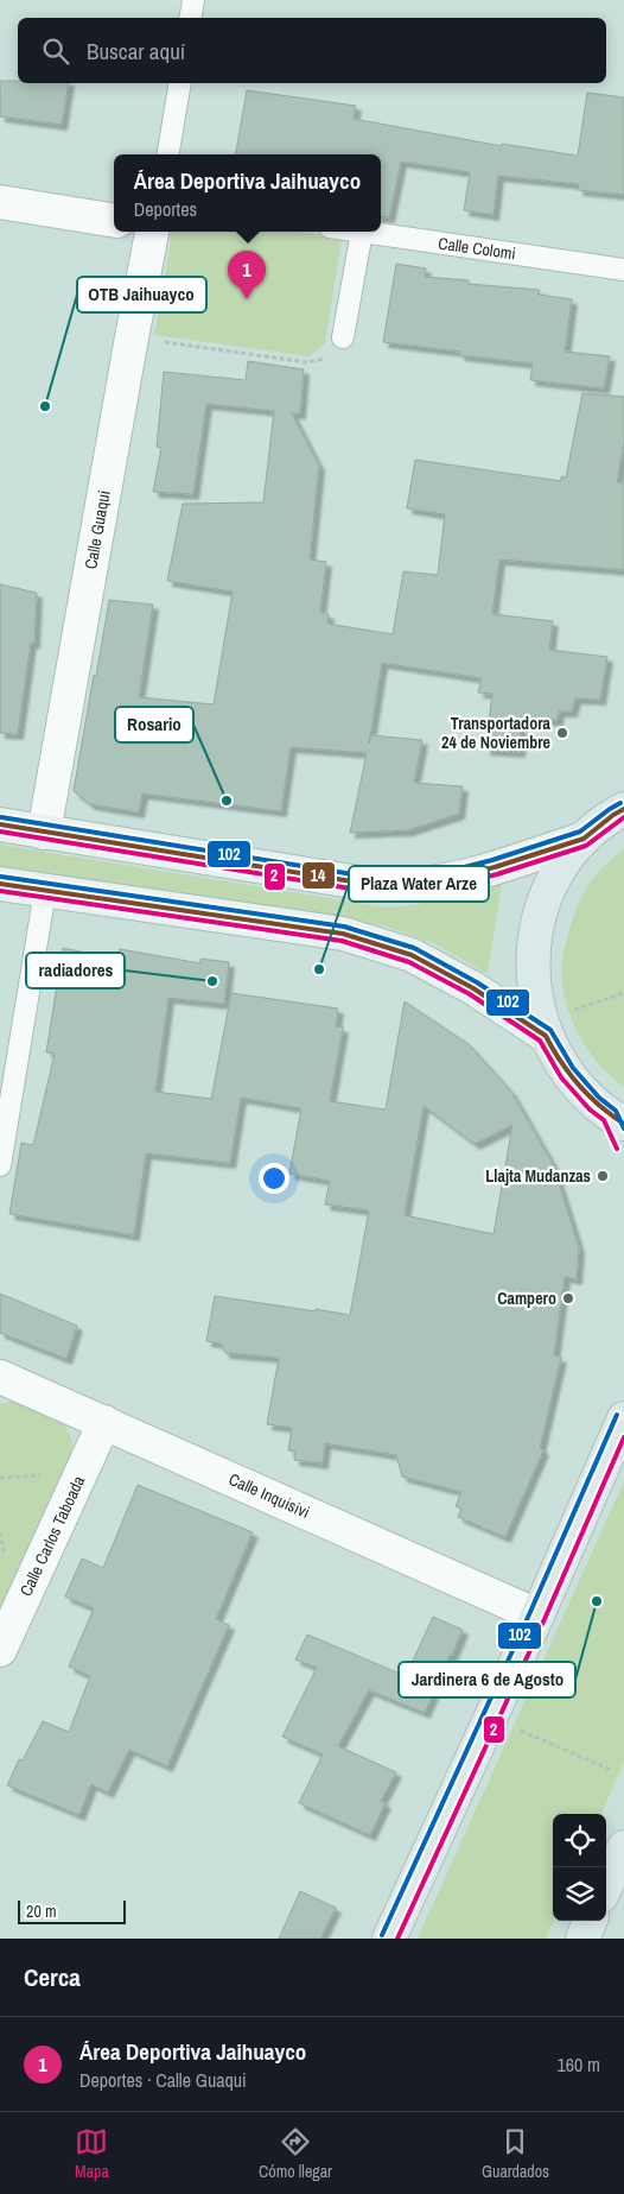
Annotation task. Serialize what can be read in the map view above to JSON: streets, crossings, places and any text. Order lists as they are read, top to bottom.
{
  "streets": {
    "street": ["Calle Guaqui", "Calle Inquisivi", "Calle Carlos Taboada"],
    "lane": ["Calle Colomi"]
  },
  "crossings": [
    ["Calle Inquisivi", "Calle Carlos Taboada"]
  ],
  "places": [
    "OTB Jaihuayco",
    "Transportadora 24 de Noviembre",
    "Rosario",
    "Plaza Water Arze",
    "radiadores",
    "Llajta Mudanzas",
    "Campero",
    "Jardinera 6 de Agosto"
  ],
  "lines": ["transit line 102", "transit line 14", "transit line 2"],
  "scale_bar": "20 m",
  "page": {
    "search": "Buscar aquí",
    "popup": ["Área Deportiva Jaihuayco", "Deportes"],
    "pins": "1",
    "scale": "20 m",
    "heading": "Cerca",
    "list": [
      {
        "mark": "1",
        "name": "Área Deportiva Jaihuayco",
        "note": "Deportes · Calle Guaqui",
        "value": "160 m"
      }
    ],
    "nav": ["Mapa", "Cómo llegar", "Guardados"]
  }
}
